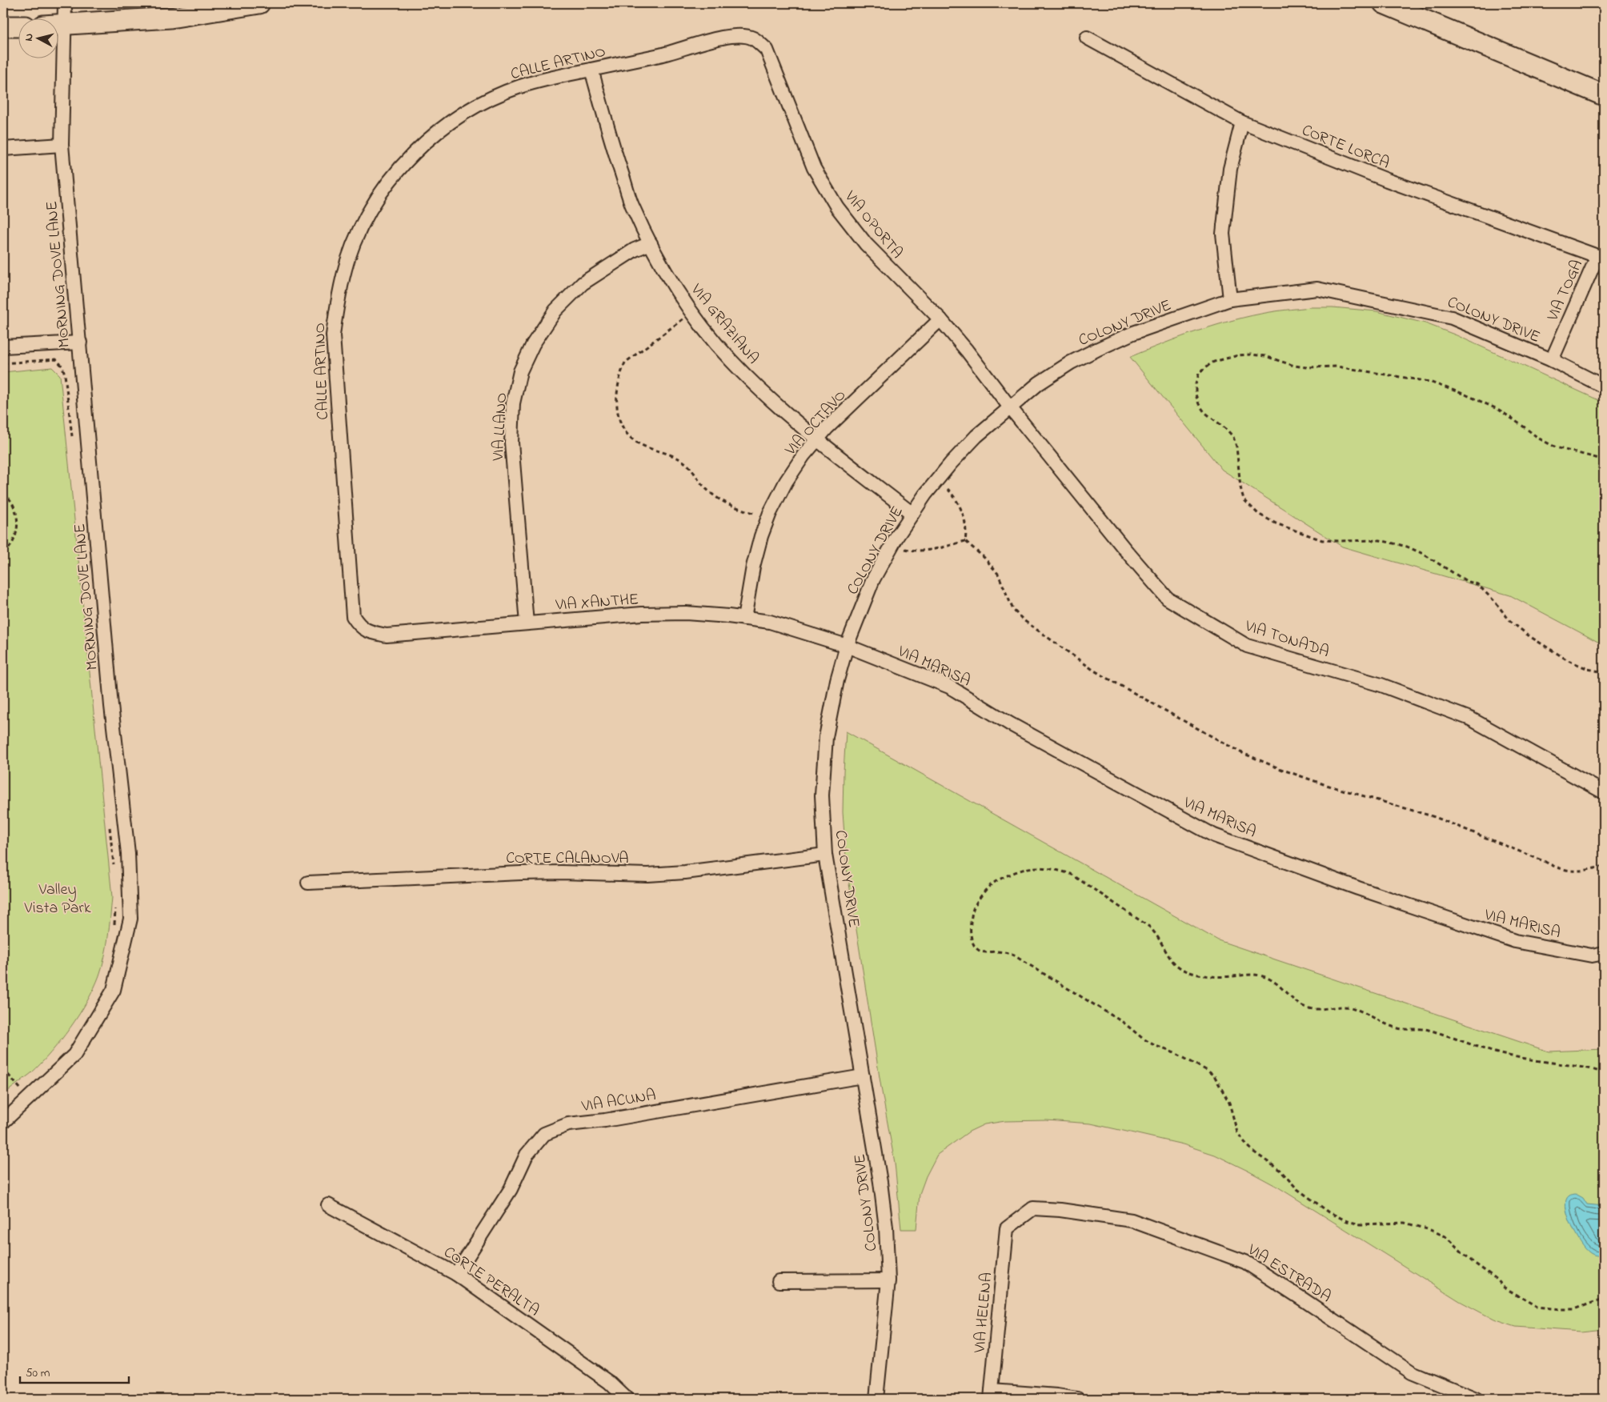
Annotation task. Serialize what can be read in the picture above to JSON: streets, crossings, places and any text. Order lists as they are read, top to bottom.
{
  "streets": {
    "street": [
      "CALLE ARTINO",
      "CORTE LORCA",
      "VIA OPORTA",
      "MORNING DOVE LANE",
      "VIA TOGA",
      "COLONY DRIVE",
      "VIA GRAZIANA",
      "VIA OCTAVO",
      "VIA LLANO",
      "VIA XANTHE",
      "VIA TONADA",
      "VIA MARISA",
      "CORTE CALANOVA",
      "VIA ACUNA",
      "VIA ESTRADA",
      "CORTE PERALTA",
      "VIA HELENA"
    ]
  },
  "crossings": [
    ["CALLE ARTINO", "VIA OPORTA"],
    ["CALLE ARTINO", "VIA GRAZIANA"],
    ["CALLE ARTINO", "VIA XANTHE"],
    ["CORTE LORCA", "VIA TOGA"],
    ["VIA OPORTA", "COLONY DRIVE"],
    ["VIA OPORTA", "VIA OCTAVO"],
    ["VIA OPORTA", "VIA TONADA"],
    ["VIA TOGA", "COLONY DRIVE"],
    ["COLONY DRIVE", "VIA GRAZIANA"],
    ["COLONY DRIVE", "VIA XANTHE"],
    ["COLONY DRIVE", "VIA TONADA"],
    ["COLONY DRIVE", "VIA MARISA"],
    ["COLONY DRIVE", "CORTE CALANOVA"],
    ["COLONY DRIVE", "VIA ACUNA"],
    ["VIA GRAZIANA", "VIA OCTAVO"],
    ["VIA GRAZIANA", "VIA LLANO"],
    ["VIA OCTAVO", "VIA XANTHE"],
    ["VIA LLANO", "VIA XANTHE"],
    ["VIA XANTHE", "VIA MARISA"],
    ["VIA ACUNA", "CORTE PERALTA"],
    ["VIA ESTRADA", "VIA HELENA"]
  ],
  "parks": ["Valley Vista Park"],
  "scale_bar": "50 m",
  "north": "left"
}
